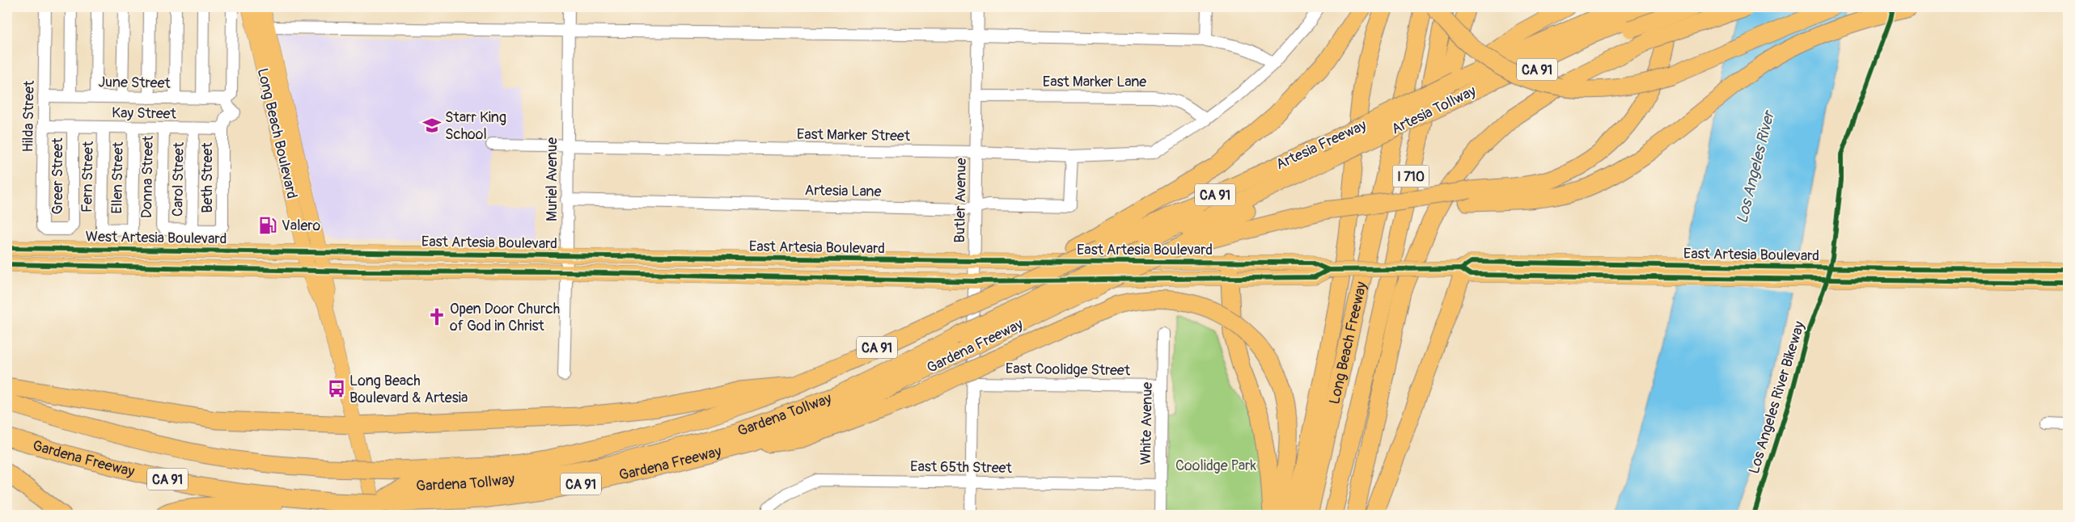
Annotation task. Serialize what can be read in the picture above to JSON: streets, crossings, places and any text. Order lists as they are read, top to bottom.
{
  "streets": {
    "highway": [
      "CA 91",
      "Artesia Freeway",
      "I 710",
      "Long Beach Freeway",
      "Gardena Freeway",
      "Gardena Tollway"
    ],
    "main road": ["Long Beach Boulevard", "West Artesia Boulevard", "East Artesia Boulevard"],
    "street": [
      "East Marker Lane",
      "June Street",
      "Kay Street",
      "Hilda Street",
      "East Marker Street",
      "Greer Street",
      "Fern Street",
      "Donna Street",
      "Ellen Street",
      "Beth Street",
      "Carol Street",
      "Muriel Avenue",
      "Artesia Lane",
      "Butler Avenue",
      "East Coolidge Street",
      "White Avenue",
      "East 65th Street"
    ],
    "cycle path": ["Los Angeles River Bikeway"]
  },
  "crossings": [
    ["East Marker Lane", "East Marker Street"],
    ["East Marker Lane", "Butler Avenue"],
    ["June Street", "Hilda Street"],
    ["Kay Street", "Hilda Street"],
    ["Kay Street", "Greer Street"],
    ["Kay Street", "Fern Street"],
    ["Kay Street", "Donna Street"],
    ["Kay Street", "Ellen Street"],
    ["Kay Street", "Beth Street"],
    ["Kay Street", "Carol Street"],
    ["Hilda Street", "Greer Street"],
    ["Long Beach Boulevard", "West Artesia Boulevard"],
    ["Long Beach Boulevard", "East Artesia Boulevard"],
    ["Long Beach Boulevard", "Gardena Freeway"],
    ["Long Beach Boulevard", "Gardena Tollway"],
    ["East Marker Street", "Muriel Avenue"],
    ["East Marker Street", "Artesia Lane"],
    ["East Marker Street", "Butler Avenue"],
    ["Artesia Freeway", "Gardena Freeway"],
    ["Artesia Freeway", "Gardena Tollway"],
    ["Fern Street", "Ellen Street"],
    ["Donna Street", "Beth Street"],
    ["Donna Street", "Carol Street"],
    ["Beth Street", "Carol Street"],
    ["Muriel Avenue", "Artesia Lane"],
    ["Muriel Avenue", "East Artesia Boulevard"],
    ["Artesia Lane", "Butler Avenue"],
    ["Butler Avenue", "East Artesia Boulevard"],
    ["Butler Avenue", "East Coolidge Street"],
    ["Butler Avenue", "East 65th Street"],
    ["West Artesia Boulevard", "East Artesia Boulevard"],
    ["Gardena Freeway", "Gardena Tollway"],
    ["East Coolidge Street", "White Avenue"],
    ["White Avenue", "East 65th Street"]
  ],
  "water": ["Los Angeles River"],
  "parks": ["Coolidge Park"],
  "places": {
    "school or university": ["Starr King School"],
    "fuel station": ["Valero"],
    "church": ["Open Door Church of God in Christ"],
    "bus stop": ["Long Beach Boulevard & Artesia"]
  }
}
